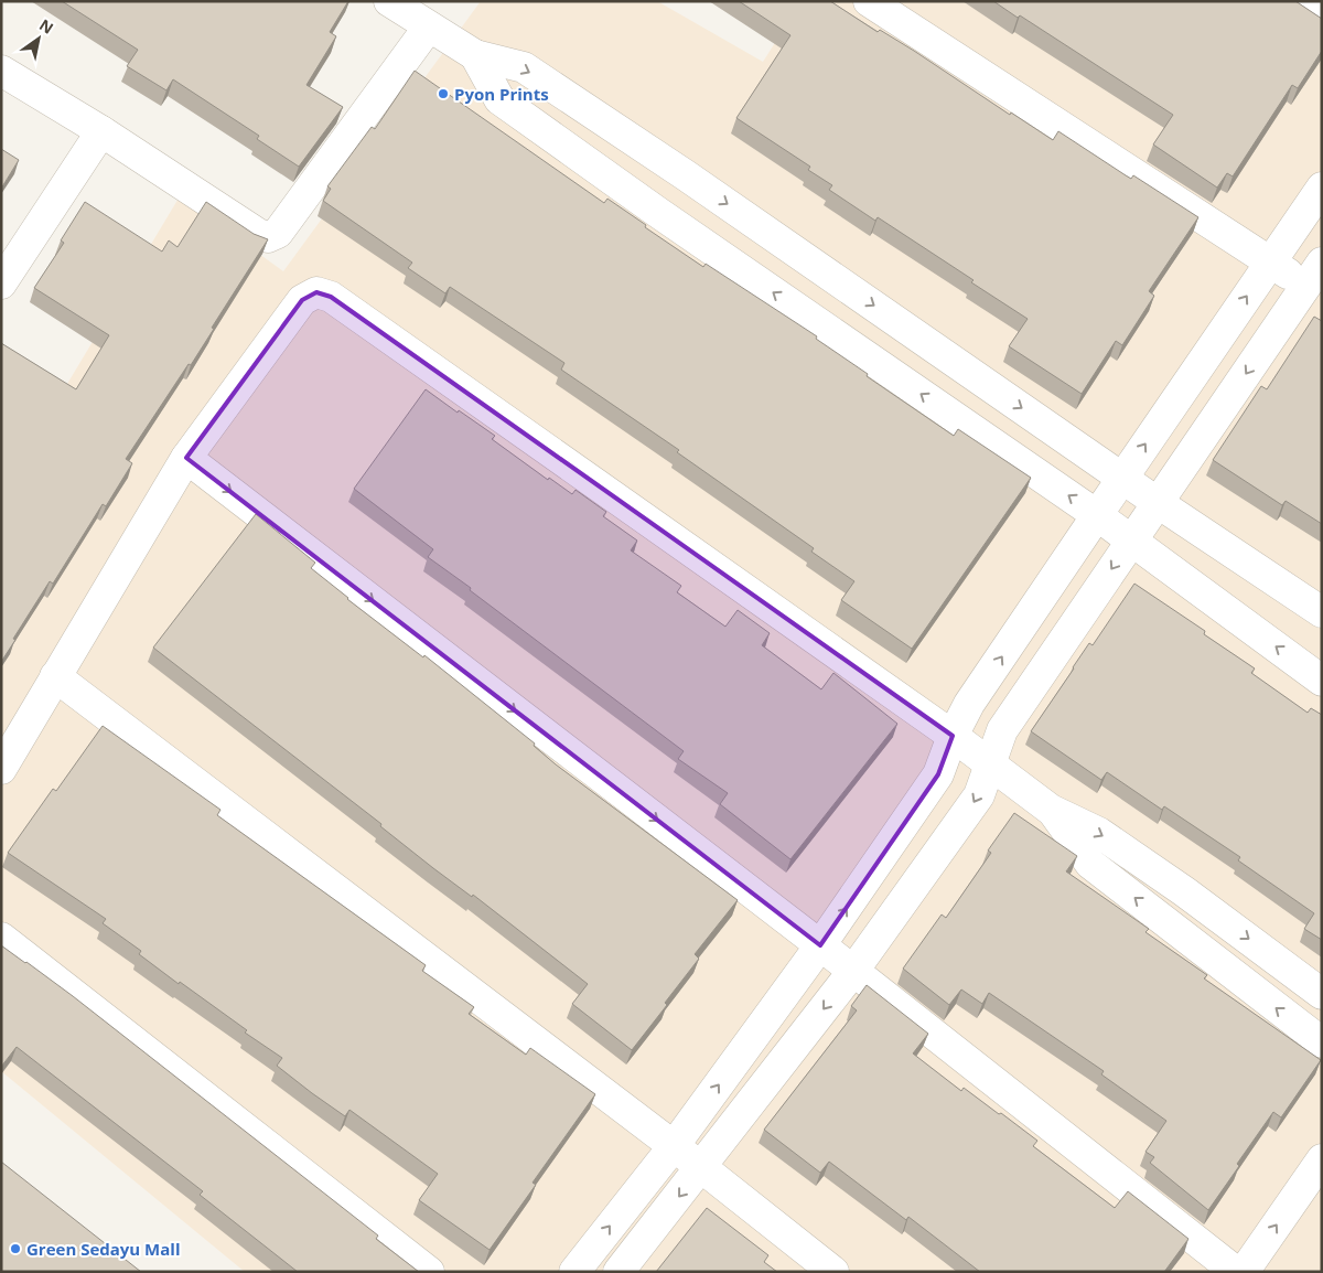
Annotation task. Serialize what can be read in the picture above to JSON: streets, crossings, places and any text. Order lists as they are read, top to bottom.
{
  "places": ["Pyon Prints", "Green Sedayu Mall"],
  "north": "top right"
}
